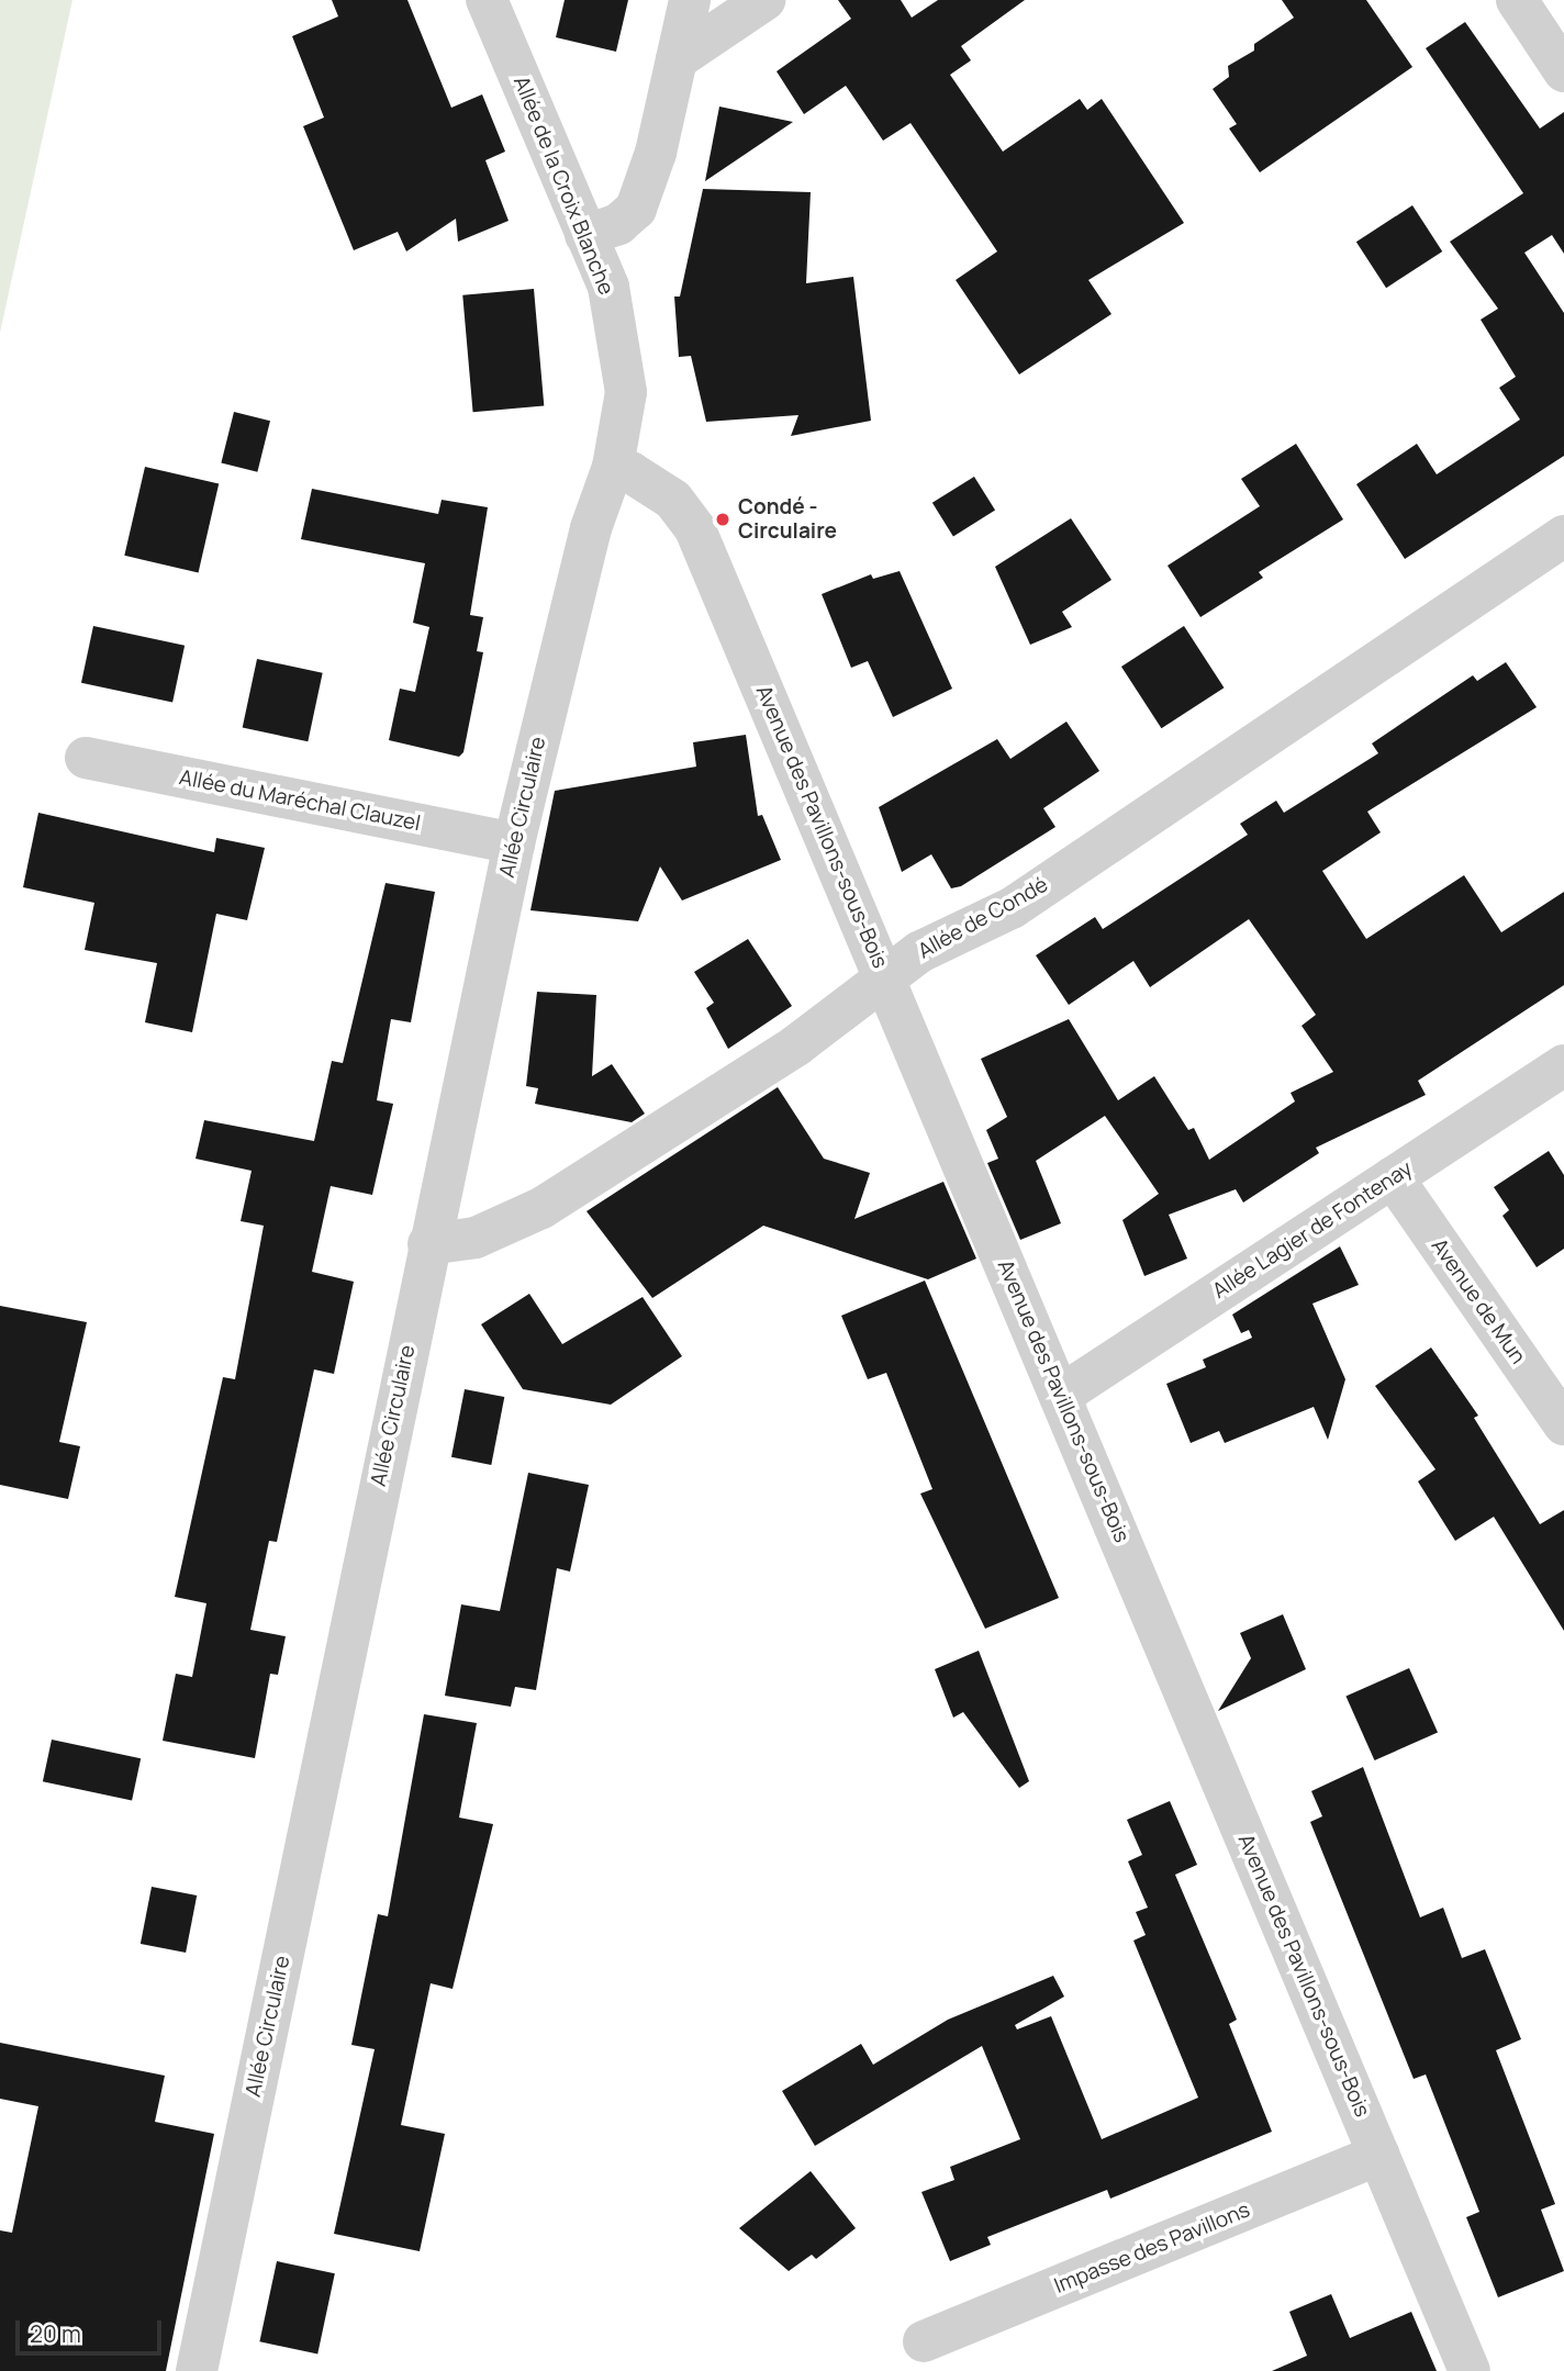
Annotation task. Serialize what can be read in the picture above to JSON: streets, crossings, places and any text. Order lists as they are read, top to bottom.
{
  "streets": {
    "street": [
      "Allée de la Croix Blanche",
      "Allée du Maréchal Clauzel",
      "Allée Circulaire",
      "Avenue des Pavillons-sous-Bois",
      "Allée de Condé",
      "Allée Lagier de Fontenay",
      "Avenue de Mun",
      "Impasse des Pavillons"
    ]
  },
  "crossings": [
    ["Allée de la Croix Blanche", "Allée Circulaire"],
    ["Allée de la Croix Blanche", "Avenue des Pavillons-sous-Bois"],
    ["Allée du Maréchal Clauzel", "Allée Circulaire"],
    ["Allée Circulaire", "Avenue des Pavillons-sous-Bois"],
    ["Allée Circulaire", "Allée de Condé"],
    ["Avenue des Pavillons-sous-Bois", "Allée de Condé"],
    ["Avenue des Pavillons-sous-Bois", "Allée Lagier de Fontenay"],
    ["Avenue des Pavillons-sous-Bois", "Impasse des Pavillons"],
    ["Allée Lagier de Fontenay", "Avenue de Mun"]
  ],
  "places": ["Condé - Circulaire"],
  "scale_bar": "20 m"
}
